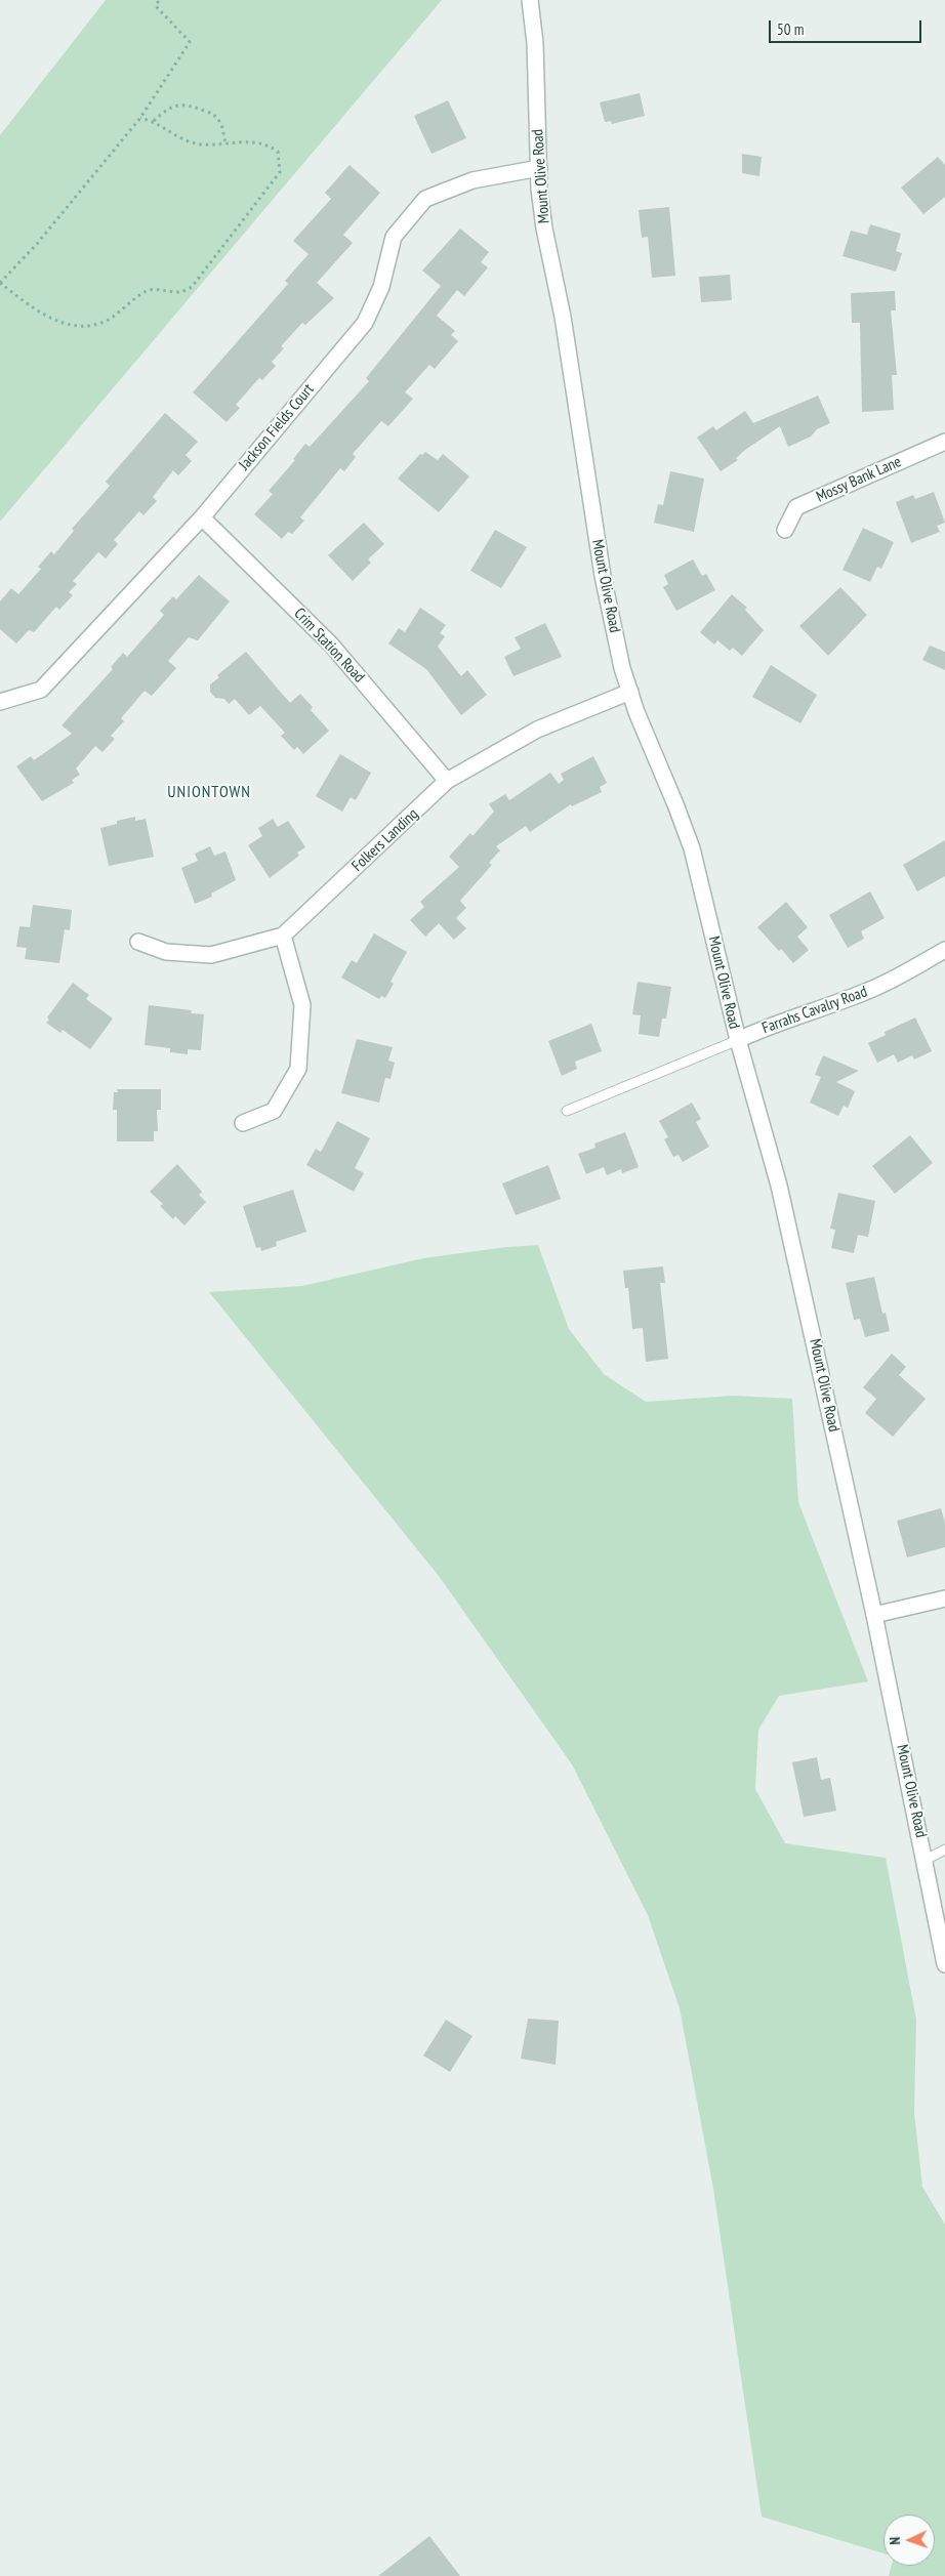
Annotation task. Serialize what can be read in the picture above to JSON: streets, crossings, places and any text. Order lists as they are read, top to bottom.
{
  "streets": {
    "street": [
      "Mount Olive Road",
      "Jackson Fields Court",
      "Mossy Bank Lane",
      "Crim Station Road",
      "Folkers Landing",
      "Farrahs Cavalry Road"
    ]
  },
  "crossings": [
    ["Mount Olive Road", "Jackson Fields Court"],
    ["Mount Olive Road", "Folkers Landing"],
    ["Mount Olive Road", "Farrahs Cavalry Road"],
    ["Jackson Fields Court", "Crim Station Road"],
    ["Crim Station Road", "Folkers Landing"]
  ],
  "districts": ["UNIONTOWN"],
  "scale_bar": "50 m",
  "north": "left"
}
